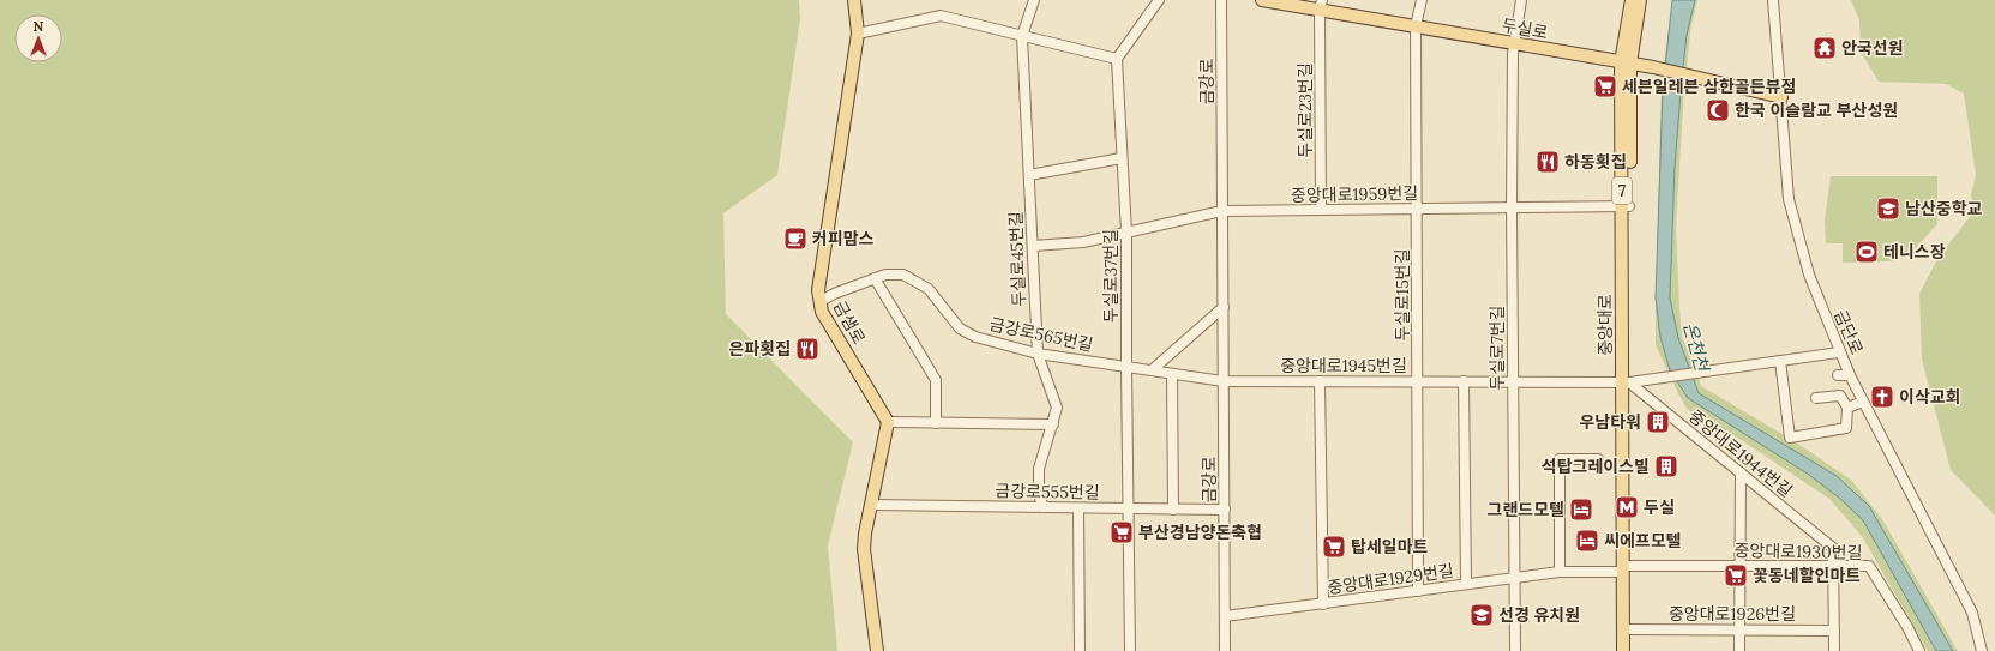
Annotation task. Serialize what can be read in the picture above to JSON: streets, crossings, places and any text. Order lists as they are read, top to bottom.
{
  "streets": {
    "main road": [
      "두실로",
      "7",
      "금샘로",
      "중앙대로"
    ],
    "street": [
      "금강로",
      "두실로23번길",
      "중앙대로1959번길",
      "두실로45번길",
      "두실로37번길",
      "두실로15번길",
      "금단로",
      "금강로565번길",
      "두실로7번길",
      "중앙대로1945번길",
      "중앙대로1944번길",
      "금강로555번길",
      "중앙대로1930번길",
      "중앙대로1929번길",
      "중앙대로1926번길"
    ]
  },
  "crossings": [
    ["두실로", "두실로23번길"],
    ["두실로", "두실로15번길"],
    ["두실로", "중앙대로"],
    ["두실로", "금단로"],
    ["두실로", "두실로7번길"],
    ["금강로", "중앙대로1959번길"],
    ["금강로", "금강로565번길"],
    ["금강로", "중앙대로1945번길"],
    ["금강로", "금강로555번길"],
    ["금강로", "중앙대로1929번길"],
    ["두실로23번길", "중앙대로1959번길"],
    ["중앙대로1959번길", "두실로45번길"],
    ["중앙대로1959번길", "두실로37번길"],
    ["중앙대로1959번길", "두실로15번길"],
    ["중앙대로1959번길", "중앙대로"],
    ["중앙대로1959번길", "두실로7번길"],
    ["두실로45번길", "금강로565번길"],
    ["두실로45번길", "금강로555번길"],
    ["두실로37번길", "금강로565번길"],
    ["두실로37번길", "금강로555번길"],
    ["두실로15번길", "중앙대로1945번길"],
    ["두실로15번길", "중앙대로1929번길"],
    ["금샘로", "금강로565번길"],
    ["중앙대로", "중앙대로1945번길"],
    ["중앙대로", "중앙대로1944번길"],
    ["중앙대로", "중앙대로1930번길"],
    ["중앙대로", "중앙대로1929번길"],
    ["중앙대로", "중앙대로1926번길"],
    ["금단로", "중앙대로1945번길"],
    ["금강로565번길", "중앙대로1945번길"],
    ["두실로7번길", "중앙대로1945번길"],
    ["두실로7번길", "중앙대로1929번길"],
    ["중앙대로1945번길", "중앙대로1944번길"],
    ["중앙대로1944번길", "중앙대로1930번길"],
    ["중앙대로1930번길", "중앙대로1929번길"]
  ],
  "water": ["온천천"],
  "places": {
    "temple": ["안국선원"],
    "supermarket": [
      "세븐일레븐 삼한골든뷰점",
      "부산경남양돈축협",
      "탑세일마트",
      "꽃동네할인마트"
    ],
    "mosque": ["한국 이슬람교 부산성원"],
    "restaurant": ["하동횟집", "은파횟집"],
    "school or university": ["남산중학교", "선경 유치원"],
    "cafe": ["커피맘스"],
    "sports": ["테니스장"],
    "church": ["이삭교회"],
    "building": ["우남타워", "석탑그레이스빌"],
    "metro station": ["두실"],
    "hotel": ["그랜드모텔", "씨에프모텔"]
  },
  "north": "top"
}
